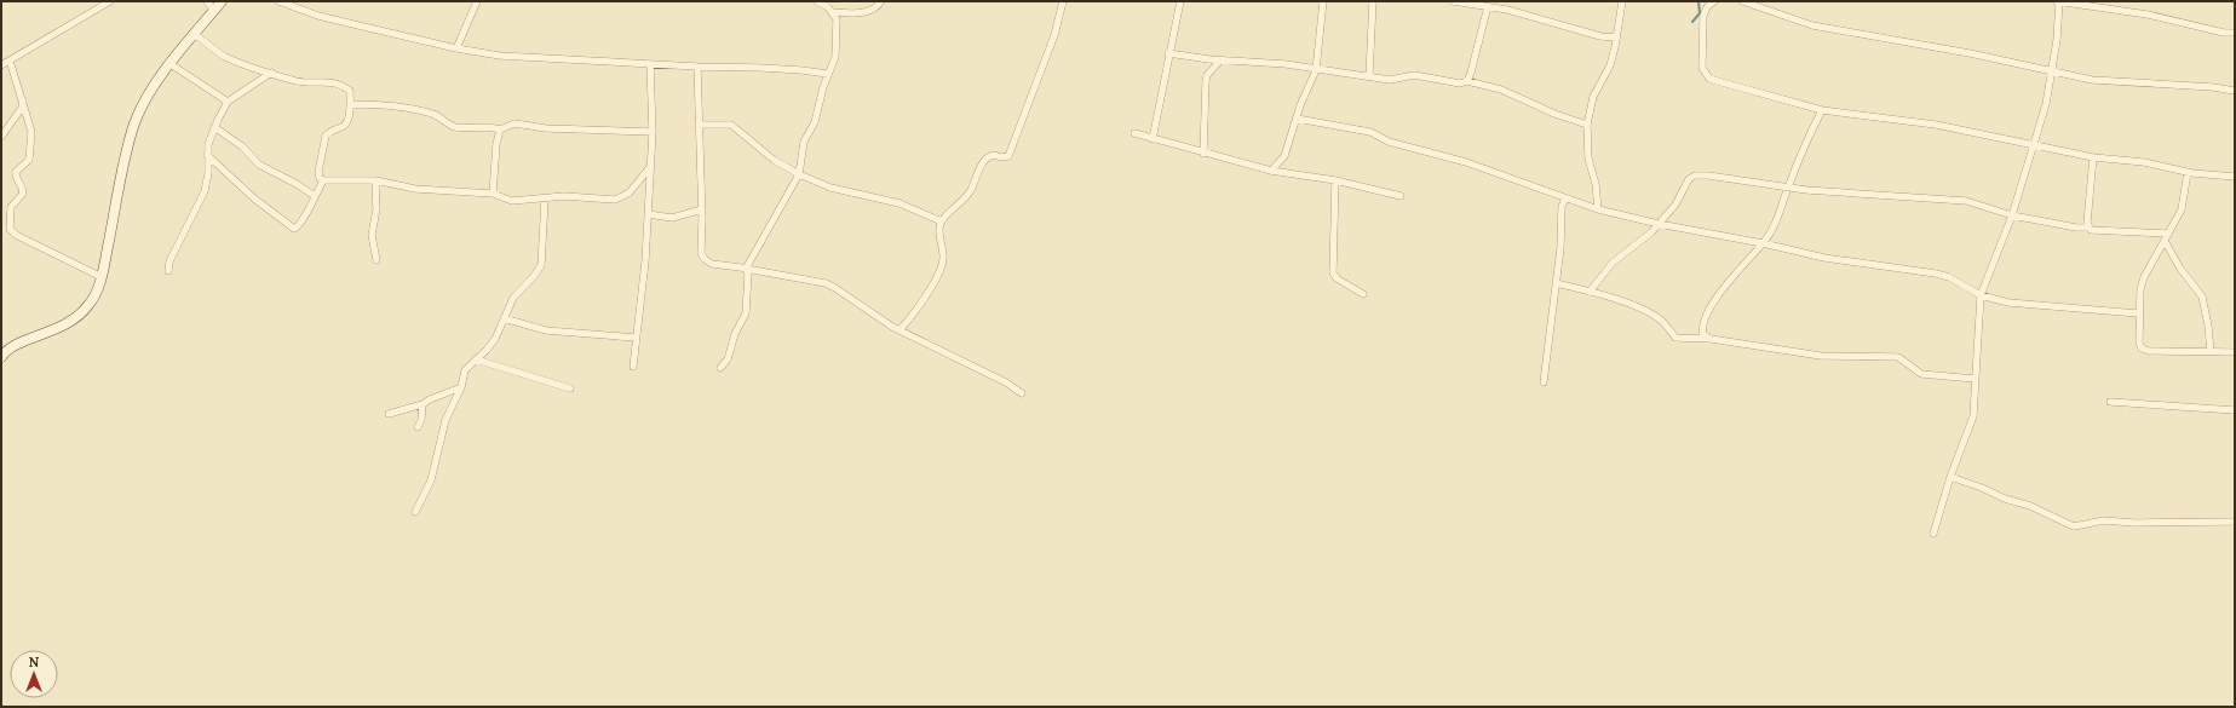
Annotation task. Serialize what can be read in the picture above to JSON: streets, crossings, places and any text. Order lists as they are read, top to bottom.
{
  "north": "top"
}
